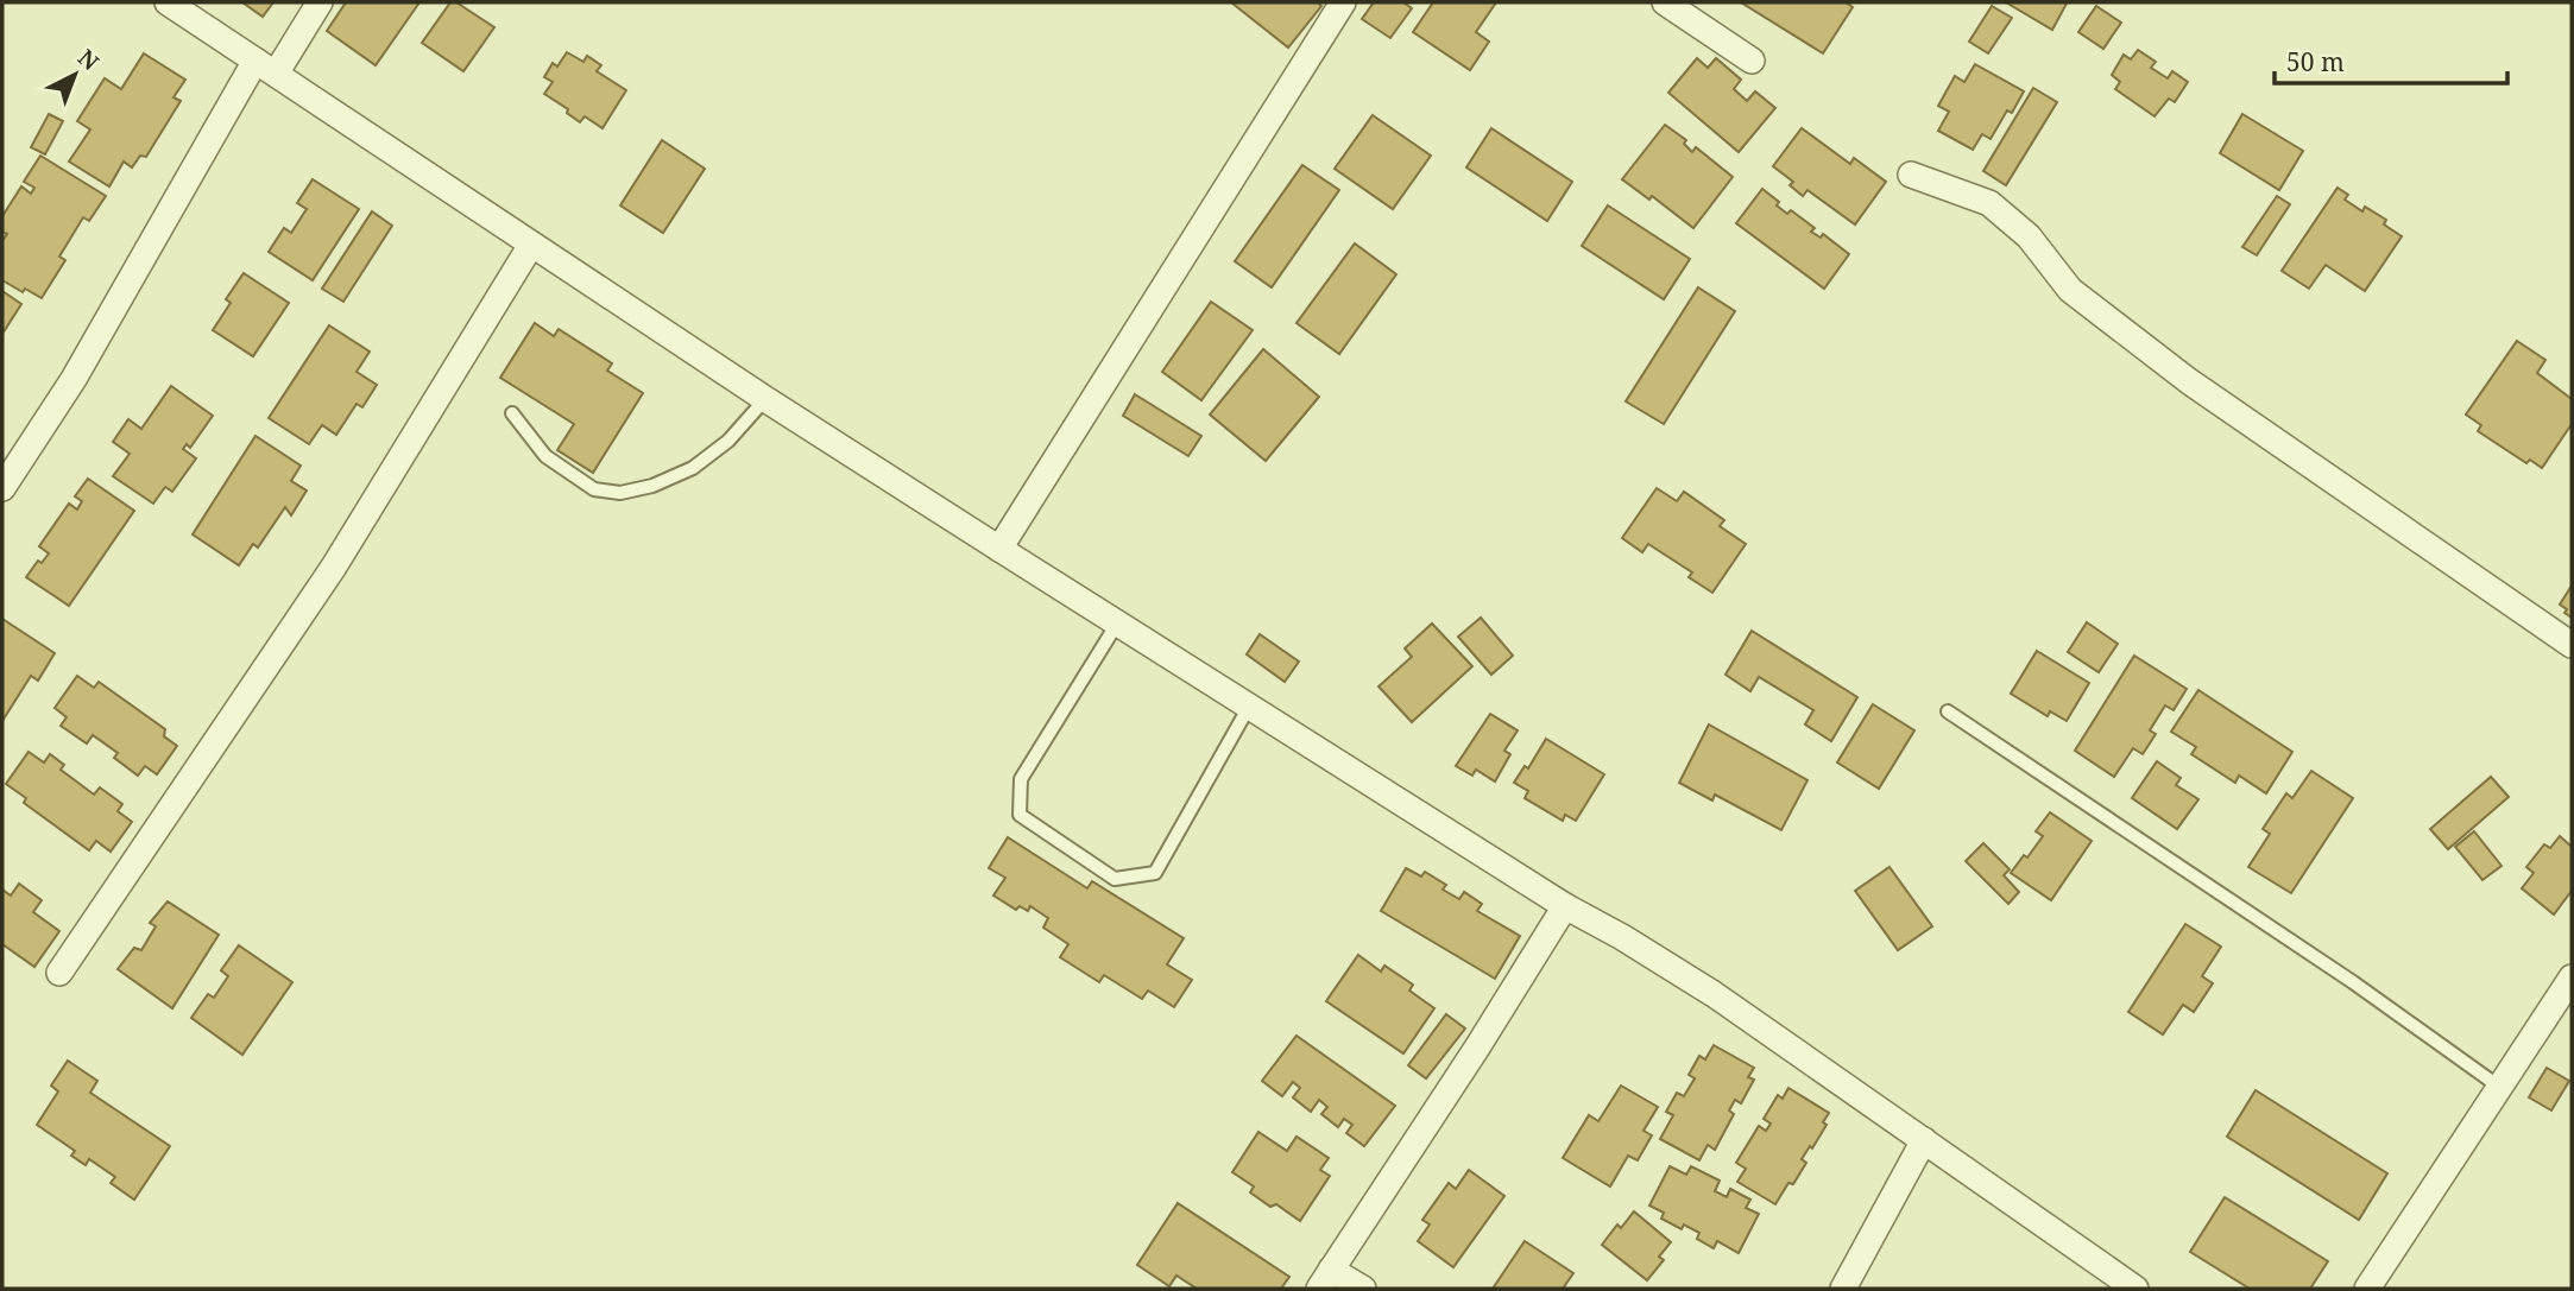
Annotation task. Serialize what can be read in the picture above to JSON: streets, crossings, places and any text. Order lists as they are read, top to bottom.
{
  "scale_bar": "50 m",
  "north": "top right"
}
